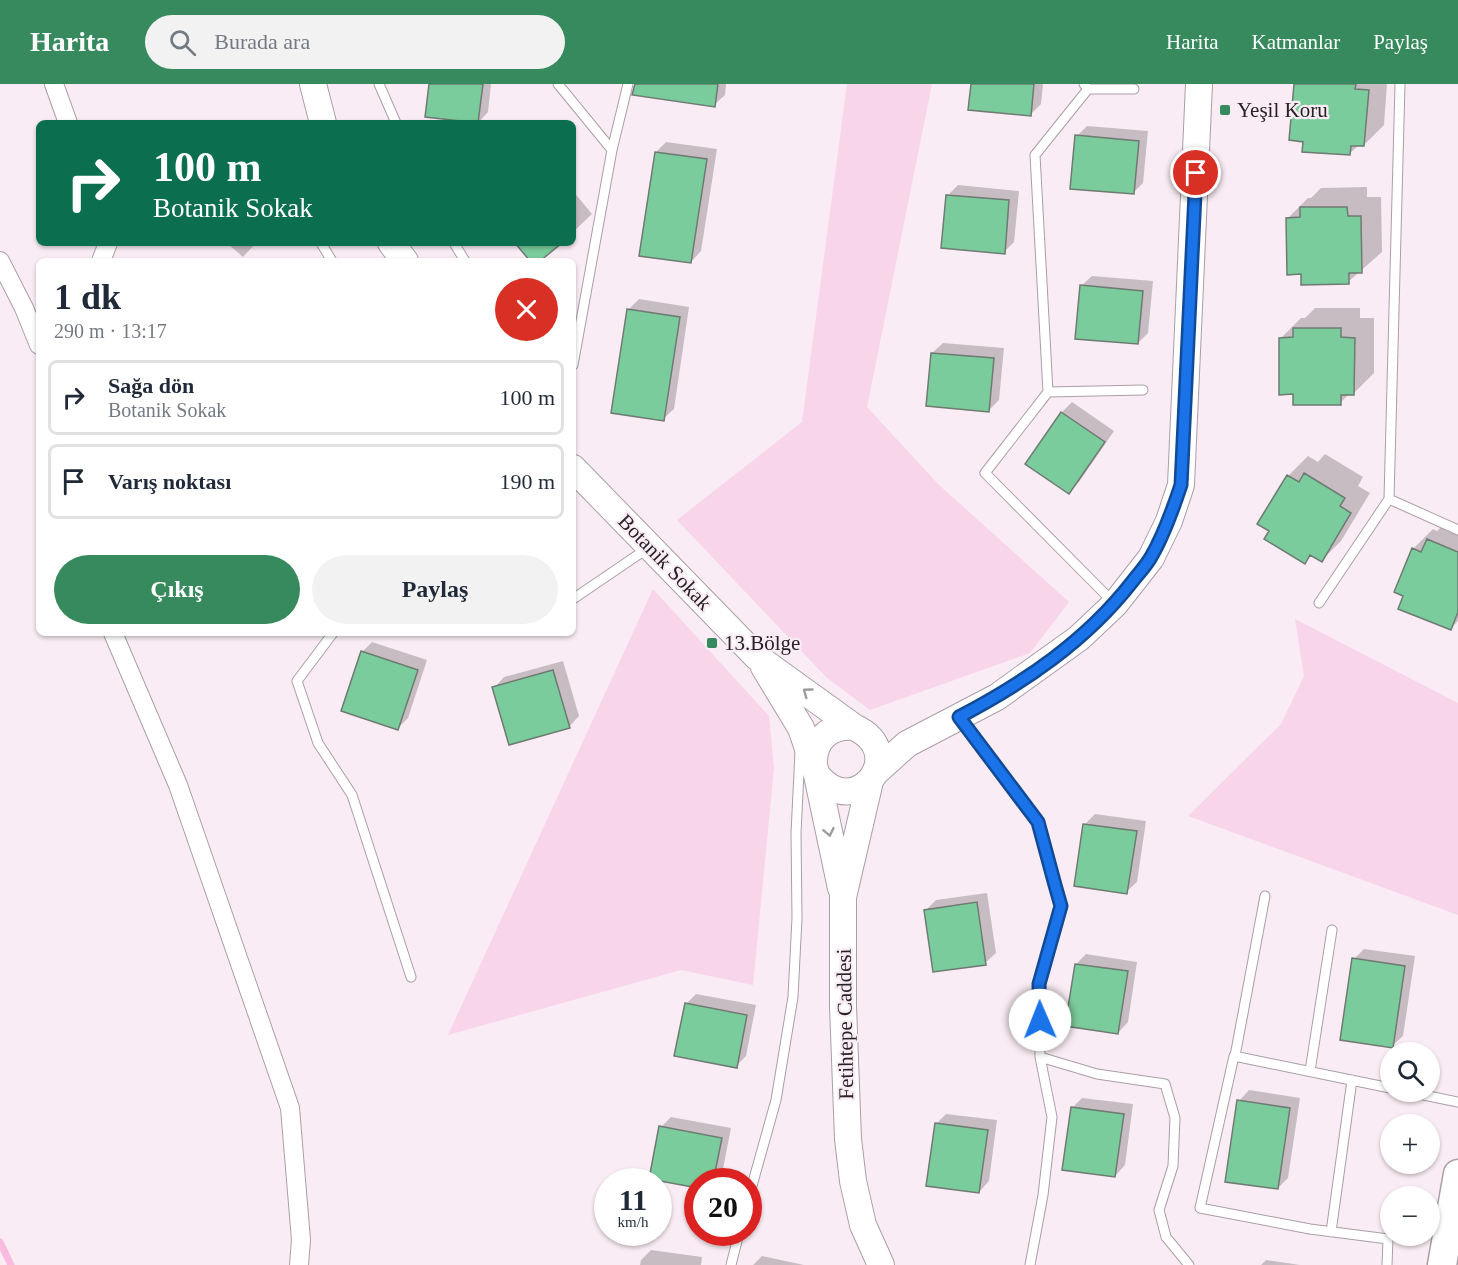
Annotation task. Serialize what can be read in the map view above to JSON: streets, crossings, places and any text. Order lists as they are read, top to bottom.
{
  "streets": {
    "main road": ["Botanik Sokak", "Fetihtepe Caddesi"]
  },
  "places": {
    "transit": ["Yeşil Koru", "13.Bölge"]
  },
  "page": {
    "header": "Harita",
    "search": "Burada ara",
    "nav": ["Harita", "Katmanlar", "Paylaş"],
    "turn": ["100 m", "Botanik Sokak"],
    "heading": ["1 dk", "290 m · 13:17"],
    "list": [
      {
        "name": "Sağa dön",
        "note": "Botanik Sokak",
        "value": "100 m"
      },
      {
        "name": "Varış noktası",
        "value": "190 m"
      }
    ],
    "buttons": ["Çıkış", "Paylaş"],
    "map_buttons": ["+", "−"],
    "speed": "11 km/h",
    "limit": "20"
  }
}
